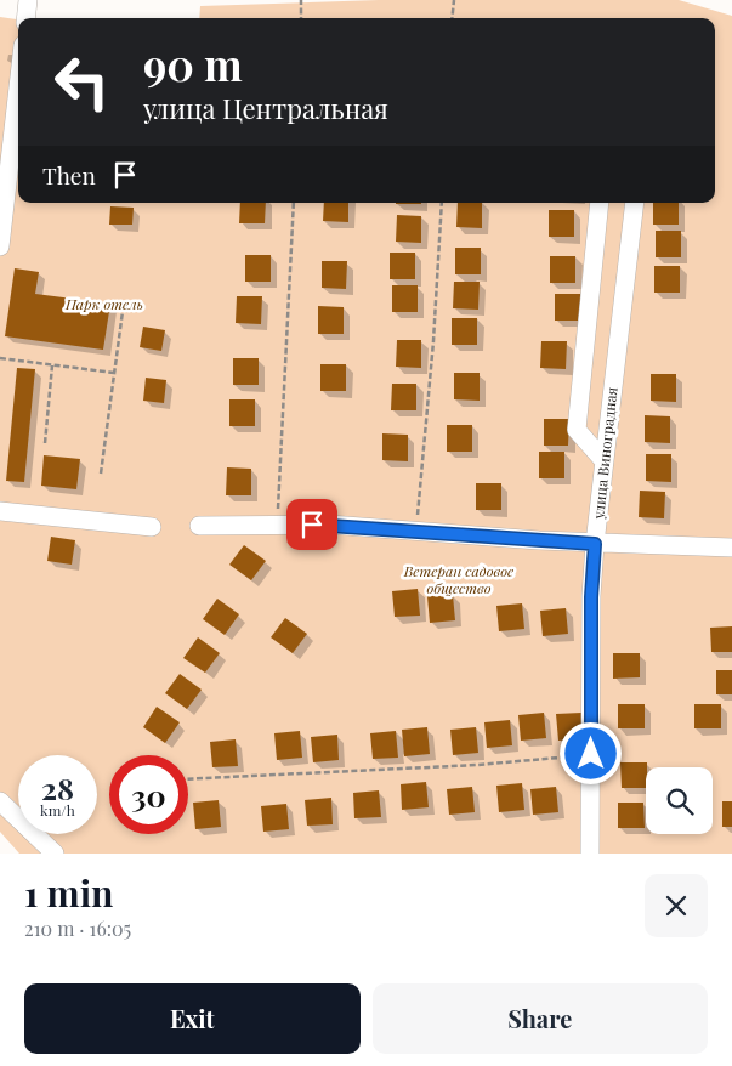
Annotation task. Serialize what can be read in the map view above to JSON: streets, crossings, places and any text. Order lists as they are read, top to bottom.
{
  "streets": {
    "street": ["улица Виноградная"]
  },
  "parks": ["Парк отель", "Ветеран садовое общество"],
  "page": {
    "turn": ["90 m", "улица Центральная"],
    "then": "Then",
    "speed": "28 km/h",
    "limit": "30",
    "heading": ["1 min", "210 m · 16:05"],
    "buttons": ["Exit", "Share"]
  }
}
